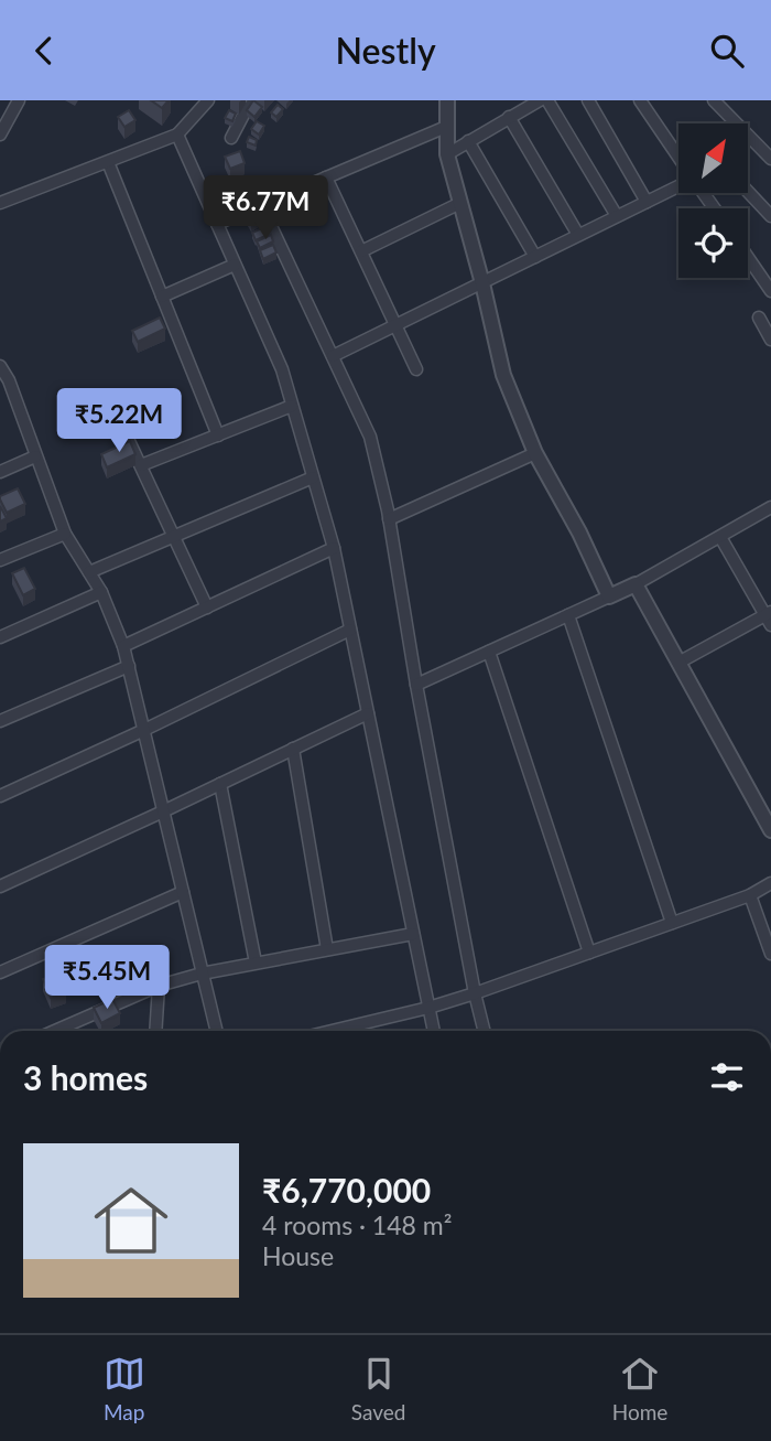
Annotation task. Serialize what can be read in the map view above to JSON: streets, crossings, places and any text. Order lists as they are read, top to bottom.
{
  "north": "top right",
  "page": {
    "header": "Nestly",
    "price": ["₹6.77M", "₹5.22M", "₹5.45M"],
    "heading": "3 homes",
    "list": [
      {
        "name": "₹6,770,000",
        "note": "4 rooms · 148 m² · House"
      }
    ],
    "tabs": ["Map", "Saved", "Home"]
  }
}
